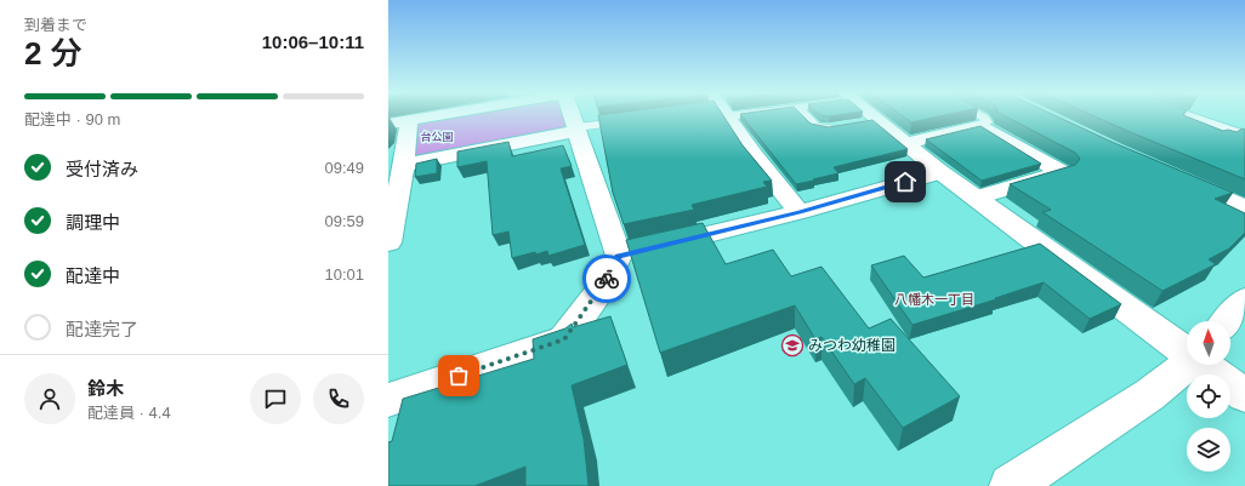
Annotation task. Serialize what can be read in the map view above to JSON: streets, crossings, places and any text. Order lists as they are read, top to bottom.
{
  "districts": ["八幡木一丁目"],
  "parks": ["台公園"],
  "places": {
    "school or university": ["みつわ幼稚園"]
  },
  "north": "top",
  "page": {
    "heading": ["2 分", "到着まで", "10:06–10:11"],
    "panel": ["鈴木", "配達員 · 4.4"],
    "bar": "配達中 · 90 m",
    "list": [
      ["受付済み", "09:49"],
      ["調理中", "09:59"],
      ["配達中", "10:01"],
      "配達完了"
    ]
  }
}
